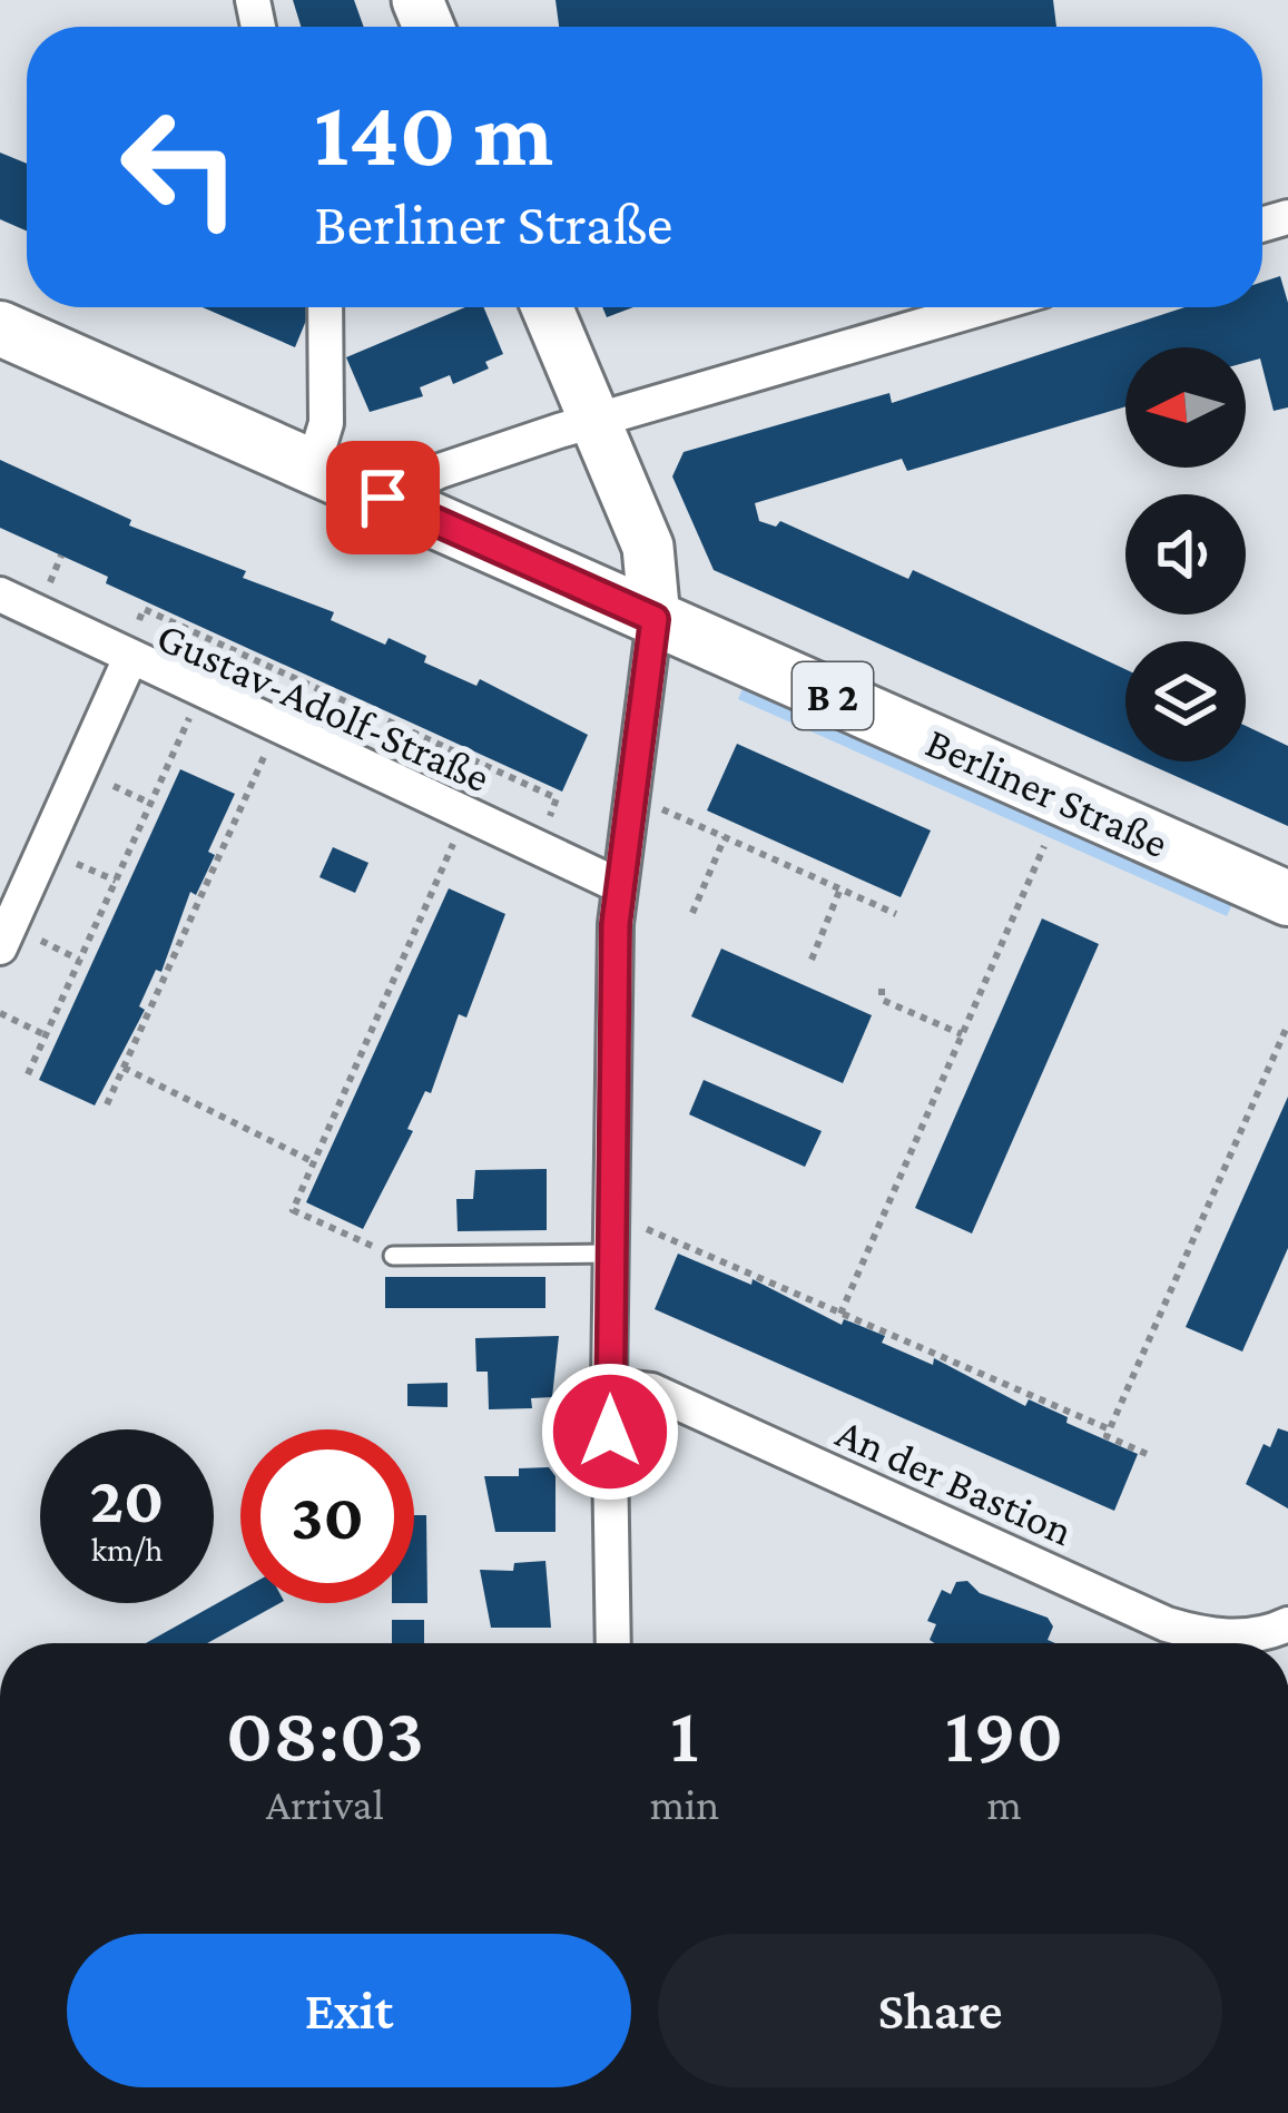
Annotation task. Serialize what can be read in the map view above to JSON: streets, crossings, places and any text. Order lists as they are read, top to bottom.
{
  "streets": {
    "main road": ["B 2", "Berliner Straße"],
    "street": ["Gustav-Adolf-Straße", "An der Bastion"]
  },
  "north": "left",
  "page": {
    "turn": ["140 m", "Berliner Straße"],
    "speed": "20 km/h",
    "limit": "30",
    "eta": [
      "08:03",
      "Arrival",
      "1",
      "min",
      "190",
      "m"
    ],
    "buttons": ["Exit", "Share"]
  }
}
